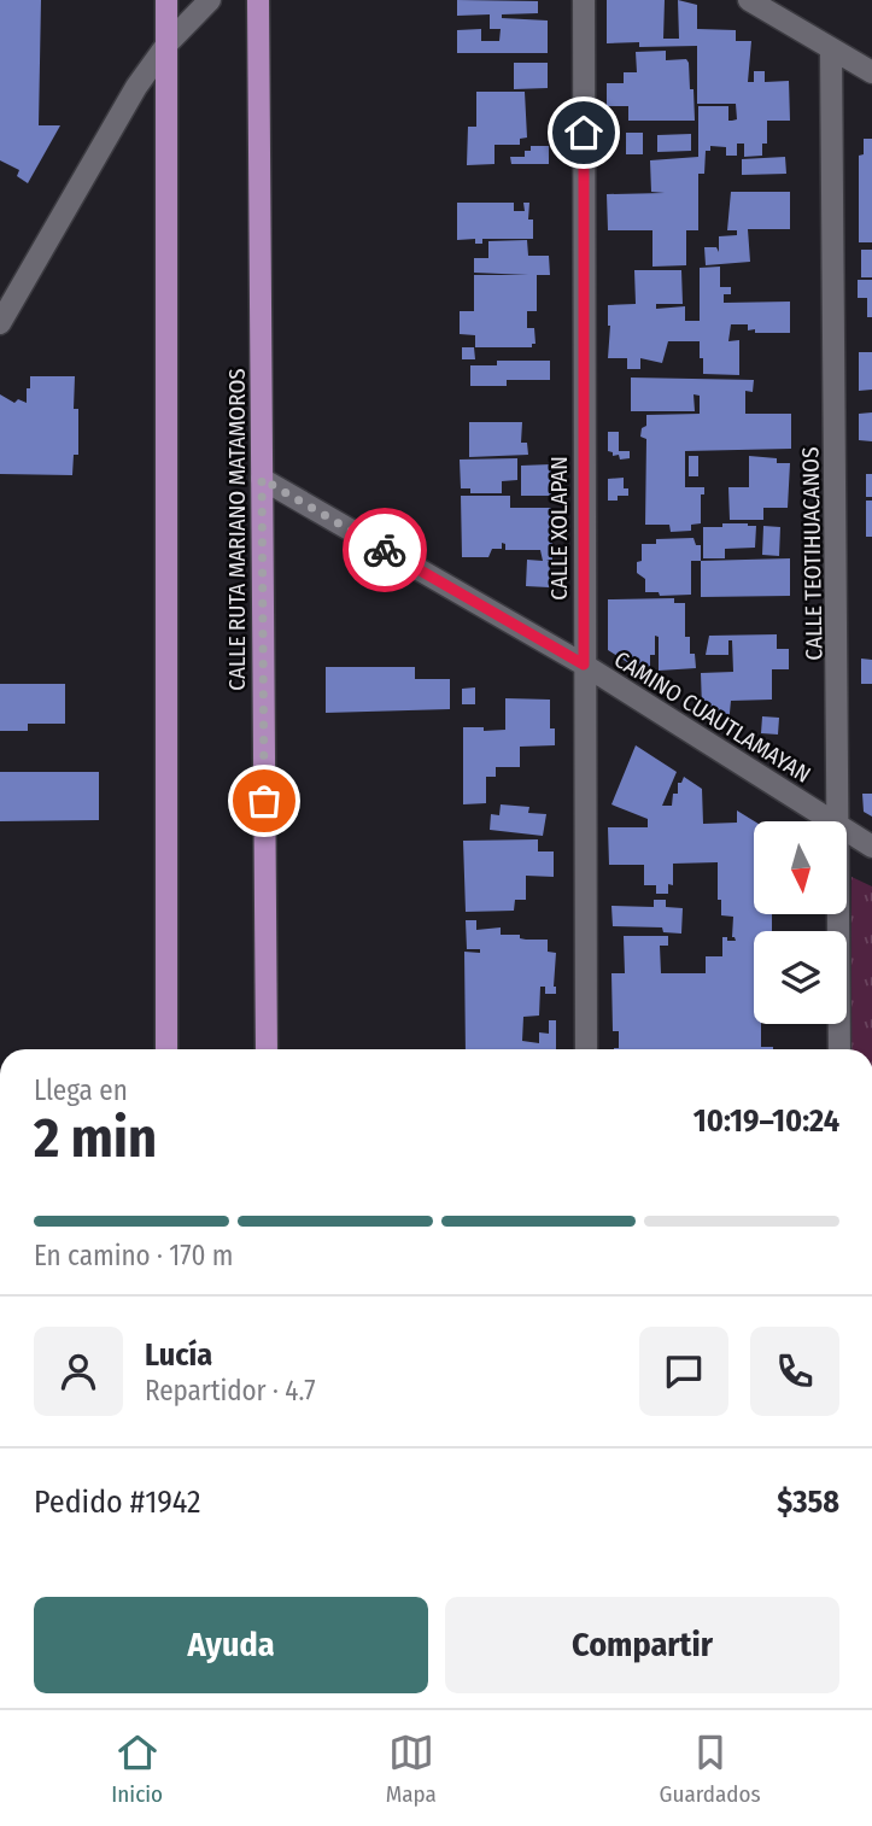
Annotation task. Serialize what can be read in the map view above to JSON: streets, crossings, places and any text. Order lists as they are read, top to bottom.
{
  "streets": {
    "main road": ["CALLE RUTA MARIANO MATAMOROS"],
    "street": ["CALLE XOLAPAN", "CALLE TEOTIHUACANOS", "CAMINO CUAUTLAMAYAN"]
  },
  "crossings": [
    ["CALLE XOLAPAN", "CAMINO CUAUTLAMAYAN"],
    ["CALLE RUTA MARIANO MATAMOROS", "CAMINO CUAUTLAMAYAN"]
  ],
  "north": "bottom",
  "page": {
    "heading": ["2 min", "Llega en", "10:19–10:24"],
    "panel": [
      "Lucía",
      "Repartidor · 4.7",
      "Pedido #1942",
      "$358"
    ],
    "bar": "En camino · 170 m",
    "buttons": ["Ayuda", "Compartir"],
    "tabs": ["Inicio", "Mapa", "Guardados"]
  }
}
